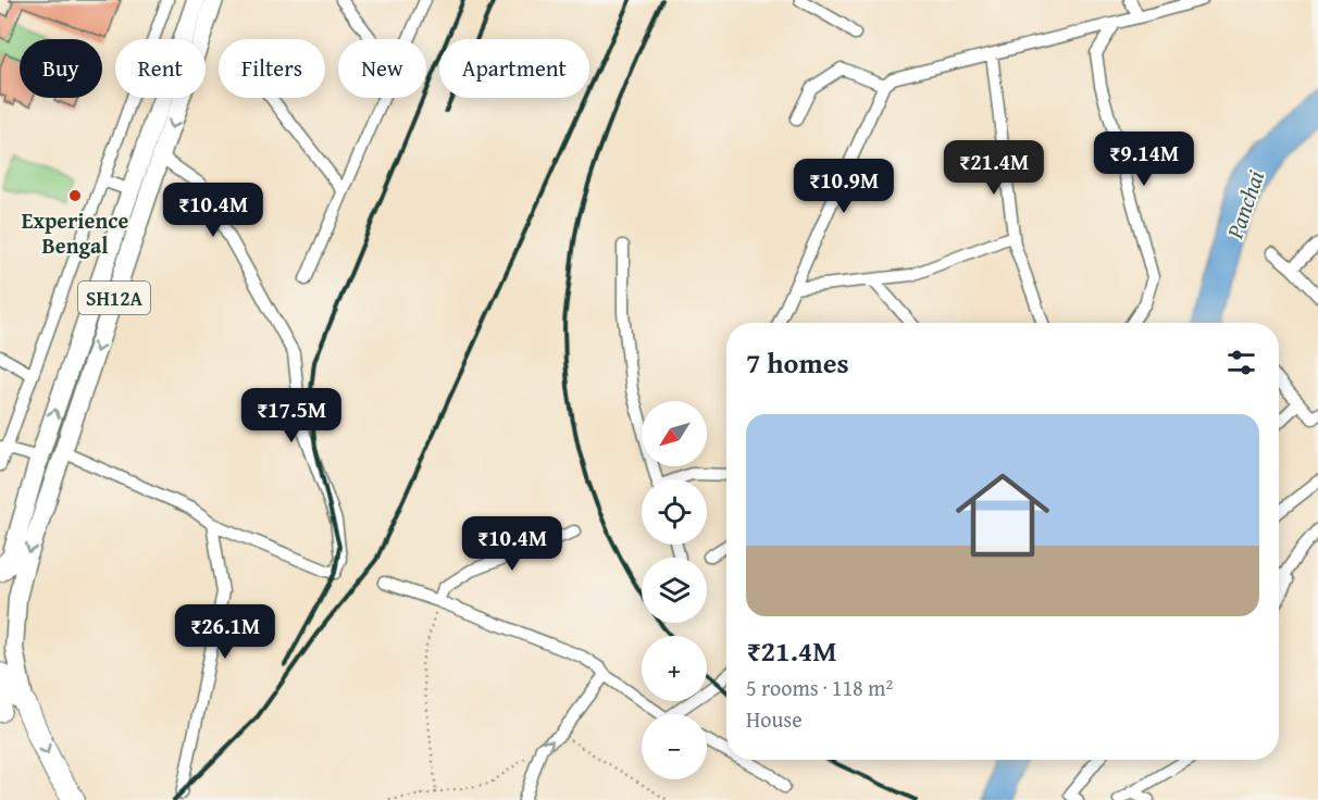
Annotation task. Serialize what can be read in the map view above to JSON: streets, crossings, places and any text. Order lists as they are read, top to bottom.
{
  "streets": {
    "highway": ["SH12A"]
  },
  "water": ["Panchai"],
  "places": ["Experience Bengal"],
  "north": "bottom left",
  "page": {
    "chip": [
      "Buy",
      "Rent",
      "Filters",
      "New",
      "Apartment"
    ],
    "price": [
      "₹9.14M",
      "₹21.4M",
      "₹10.9M",
      "₹10.4M",
      "₹17.5M",
      "₹10.4M",
      "₹26.1M"
    ],
    "heading": "7 homes",
    "map_buttons": ["+", "−"],
    "list": [
      {
        "name": "₹21.4M",
        "note": "5 rooms · 118 m² · House"
      }
    ]
  }
}
